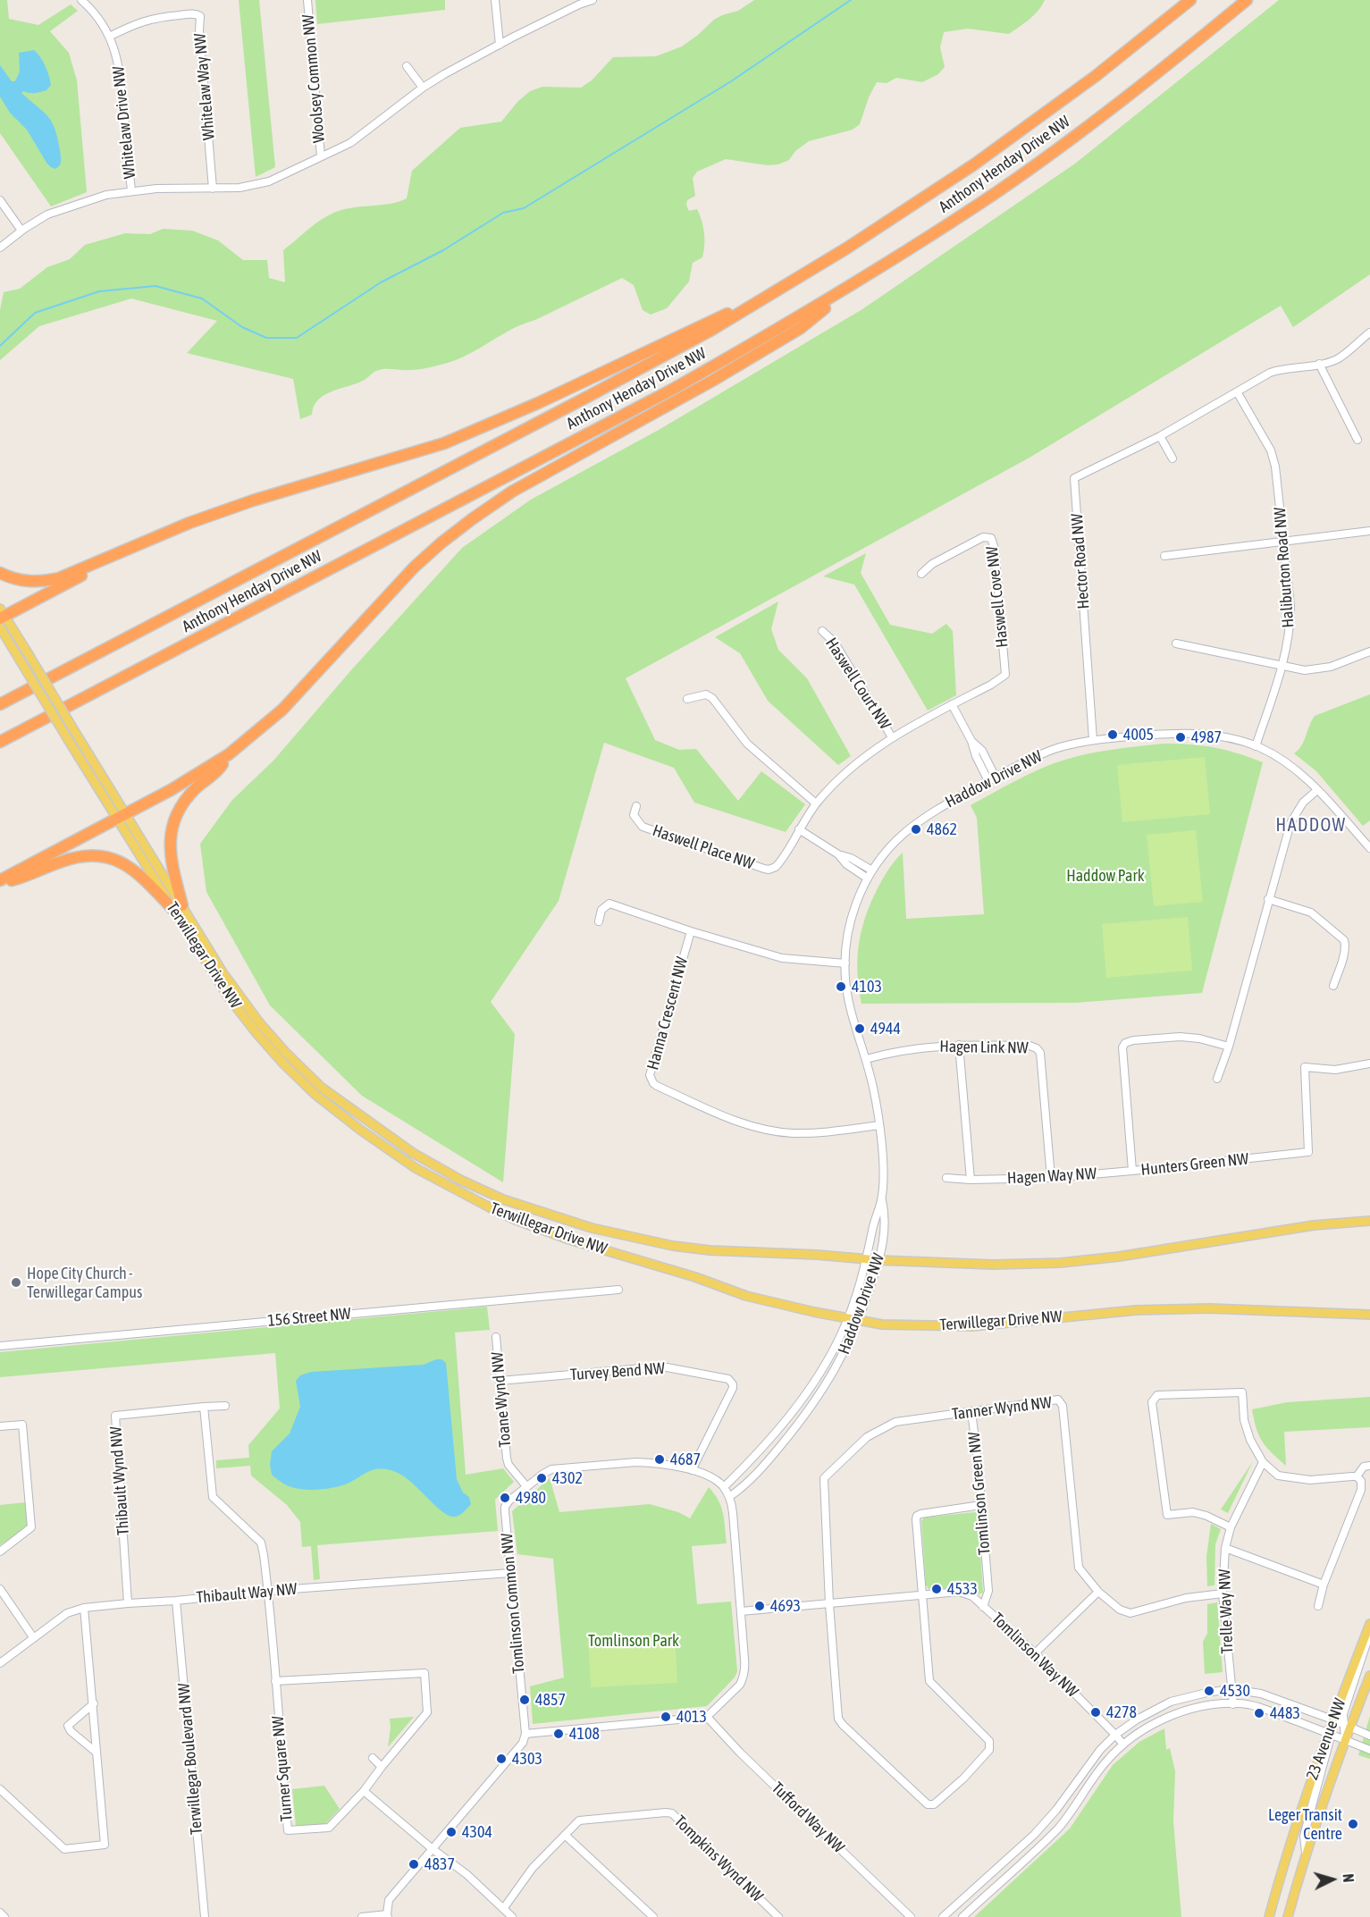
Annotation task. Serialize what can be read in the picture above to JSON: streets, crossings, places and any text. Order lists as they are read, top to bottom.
{
  "streets": {
    "highway": ["Anthony Henday Drive NW"],
    "main road": ["Terwillegar Drive NW", "23 Avenue NW"],
    "street": [
      "Woolsey Common NW",
      "Whitelaw Way NW",
      "Whitelaw Drive NW",
      "Hector Road NW",
      "Haliburton Road NW",
      "Haswell Cove NW",
      "Haswell Court NW",
      "Haddow Drive NW",
      "Haswell Place NW",
      "Hanna Crescent NW",
      "Hagen Link NW",
      "Hunters Green NW",
      "Hagen Way NW",
      "156 Street NW",
      "Turvey Bend NW",
      "Toane Wynd NW",
      "Tanner Wynd NW",
      "Thibault Wynd NW",
      "Tomlinson Green NW",
      "Thibault Way NW",
      "Tomlinson Common NW",
      "Trelle Way NW",
      "Tomlinson Way NW",
      "Terwillegar Boulevard NW",
      "Turner Square NW",
      "Tufford Way NW",
      "Tompkins Wynd NW"
    ]
  },
  "crossings": [
    ["Whitelaw Way NW", "Whitelaw Drive NW"],
    ["Hector Road NW", "Haliburton Road NW"],
    ["Hector Road NW", "Haddow Drive NW"],
    ["Haliburton Road NW", "Haddow Drive NW"],
    ["Haddow Drive NW", "Terwillegar Drive NW"],
    ["Haddow Drive NW", "Hanna Crescent NW"],
    ["Haddow Drive NW", "Hagen Link NW"],
    ["Haddow Drive NW", "Tomlinson Common NW"],
    ["Hagen Link NW", "Hagen Way NW"],
    ["Hunters Green NW", "Hagen Way NW"],
    ["Turvey Bend NW", "Toane Wynd NW"],
    ["Turvey Bend NW", "Tomlinson Common NW"],
    ["Toane Wynd NW", "Tomlinson Common NW"],
    ["Tanner Wynd NW", "Tomlinson Green NW"],
    ["Tanner Wynd NW", "Trelle Way NW"],
    ["Tanner Wynd NW", "Tomlinson Way NW"],
    ["Thibault Wynd NW", "Thibault Way NW"],
    ["Tomlinson Green NW", "Tomlinson Way NW"],
    ["Thibault Way NW", "Tomlinson Common NW"],
    ["Thibault Way NW", "Terwillegar Boulevard NW"],
    ["Thibault Way NW", "Turner Square NW"]
  ],
  "districts": ["HADDOW"],
  "parks": ["Haddow Park", "Tomlinson Park"],
  "places": [
    "4005",
    "4987",
    "4862",
    "4103",
    "4944",
    "Hope City Church - Terwillegar Campus",
    "4687",
    "4302",
    "4980",
    "4533",
    "4693",
    "4530",
    "4857",
    "4278",
    "4483",
    "4013",
    "4108",
    "4303",
    "Leger Transit Centre",
    "4304",
    "4837"
  ],
  "north": "right"
}
